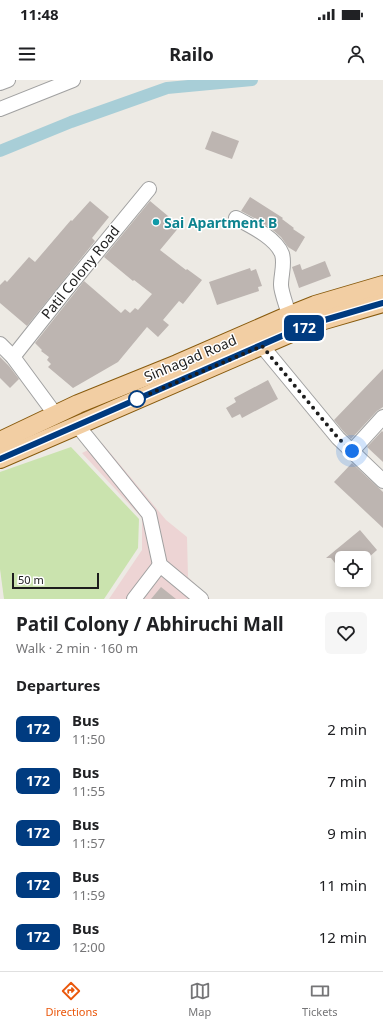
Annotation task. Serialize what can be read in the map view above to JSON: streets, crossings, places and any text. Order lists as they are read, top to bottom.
{
  "streets": {
    "main road": ["Sinhagad Road"],
    "street": ["Patil Colony Road"]
  },
  "places": ["Sai Apartment B"],
  "lines": ["bus line 172"],
  "scale_bar": "50 m",
  "page": {
    "status": "11:48",
    "header": "Railo",
    "on_map": "172",
    "scale": "50 m",
    "heading": [
      ["Patil Colony / Abhiruchi Mall", "Walk · 2 min · 160 m"],
      "Departures"
    ],
    "list": [
      {
        "mark": "172",
        "name": "Bus",
        "note": "11:50",
        "value": "2 min"
      },
      {
        "mark": "172",
        "name": "Bus",
        "note": "11:55",
        "value": "7 min"
      },
      {
        "mark": "172",
        "name": "Bus",
        "note": "11:57",
        "value": "9 min"
      },
      {
        "mark": "172",
        "name": "Bus",
        "note": "11:59",
        "value": "11 min"
      },
      {
        "mark": "172",
        "name": "Bus",
        "note": "12:00",
        "value": "12 min"
      }
    ],
    "tabs": ["Directions", "Map", "Tickets"]
  }
}
